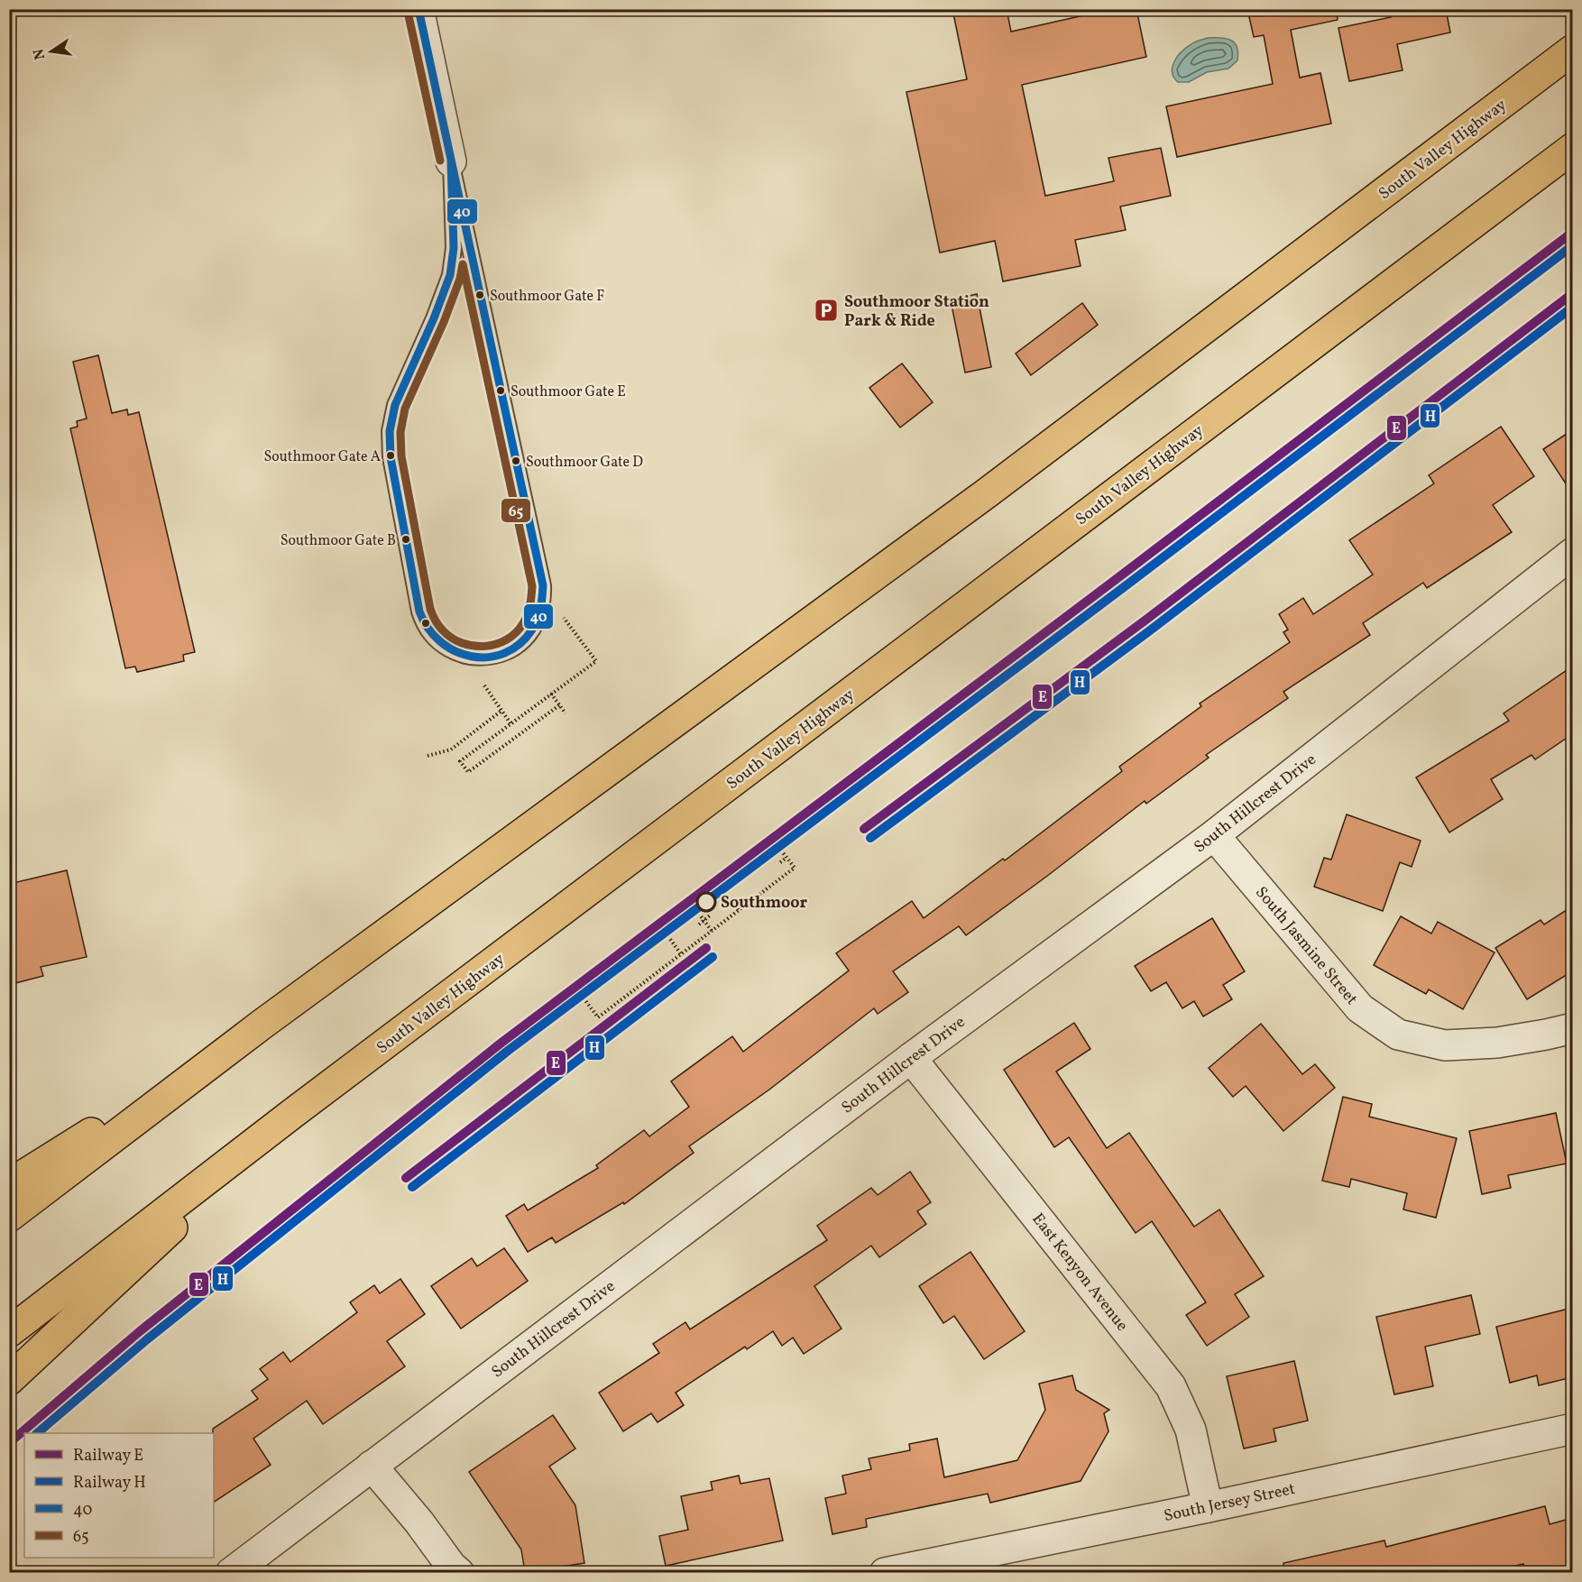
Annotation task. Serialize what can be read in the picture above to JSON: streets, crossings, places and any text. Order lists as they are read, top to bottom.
{
  "streets": {
    "highway": ["South Valley Highway"],
    "street": [
      "South Hillcrest Drive",
      "South Jasmine Street",
      "East Kenyon Avenue",
      "South Jersey Street"
    ]
  },
  "crossings": [
    ["South Hillcrest Drive", "South Jasmine Street"],
    ["South Hillcrest Drive", "East Kenyon Avenue"],
    ["East Kenyon Avenue", "South Jersey Street"]
  ],
  "places": {
    "other": [
      "Southmoor Gate F",
      "Southmoor Gate E",
      "Southmoor Gate A",
      "Southmoor Gate D",
      "Southmoor Gate B",
      "Southmoor"
    ],
    "parking": ["Southmoor Station Park & Ride"]
  },
  "lines": [
    "transit line 40",
    "transit line 65",
    "rail line E",
    "rail line H"
  ],
  "legend": [
    "Railway E",
    "Railway H",
    "40",
    "65"
  ],
  "north": "left"
}
